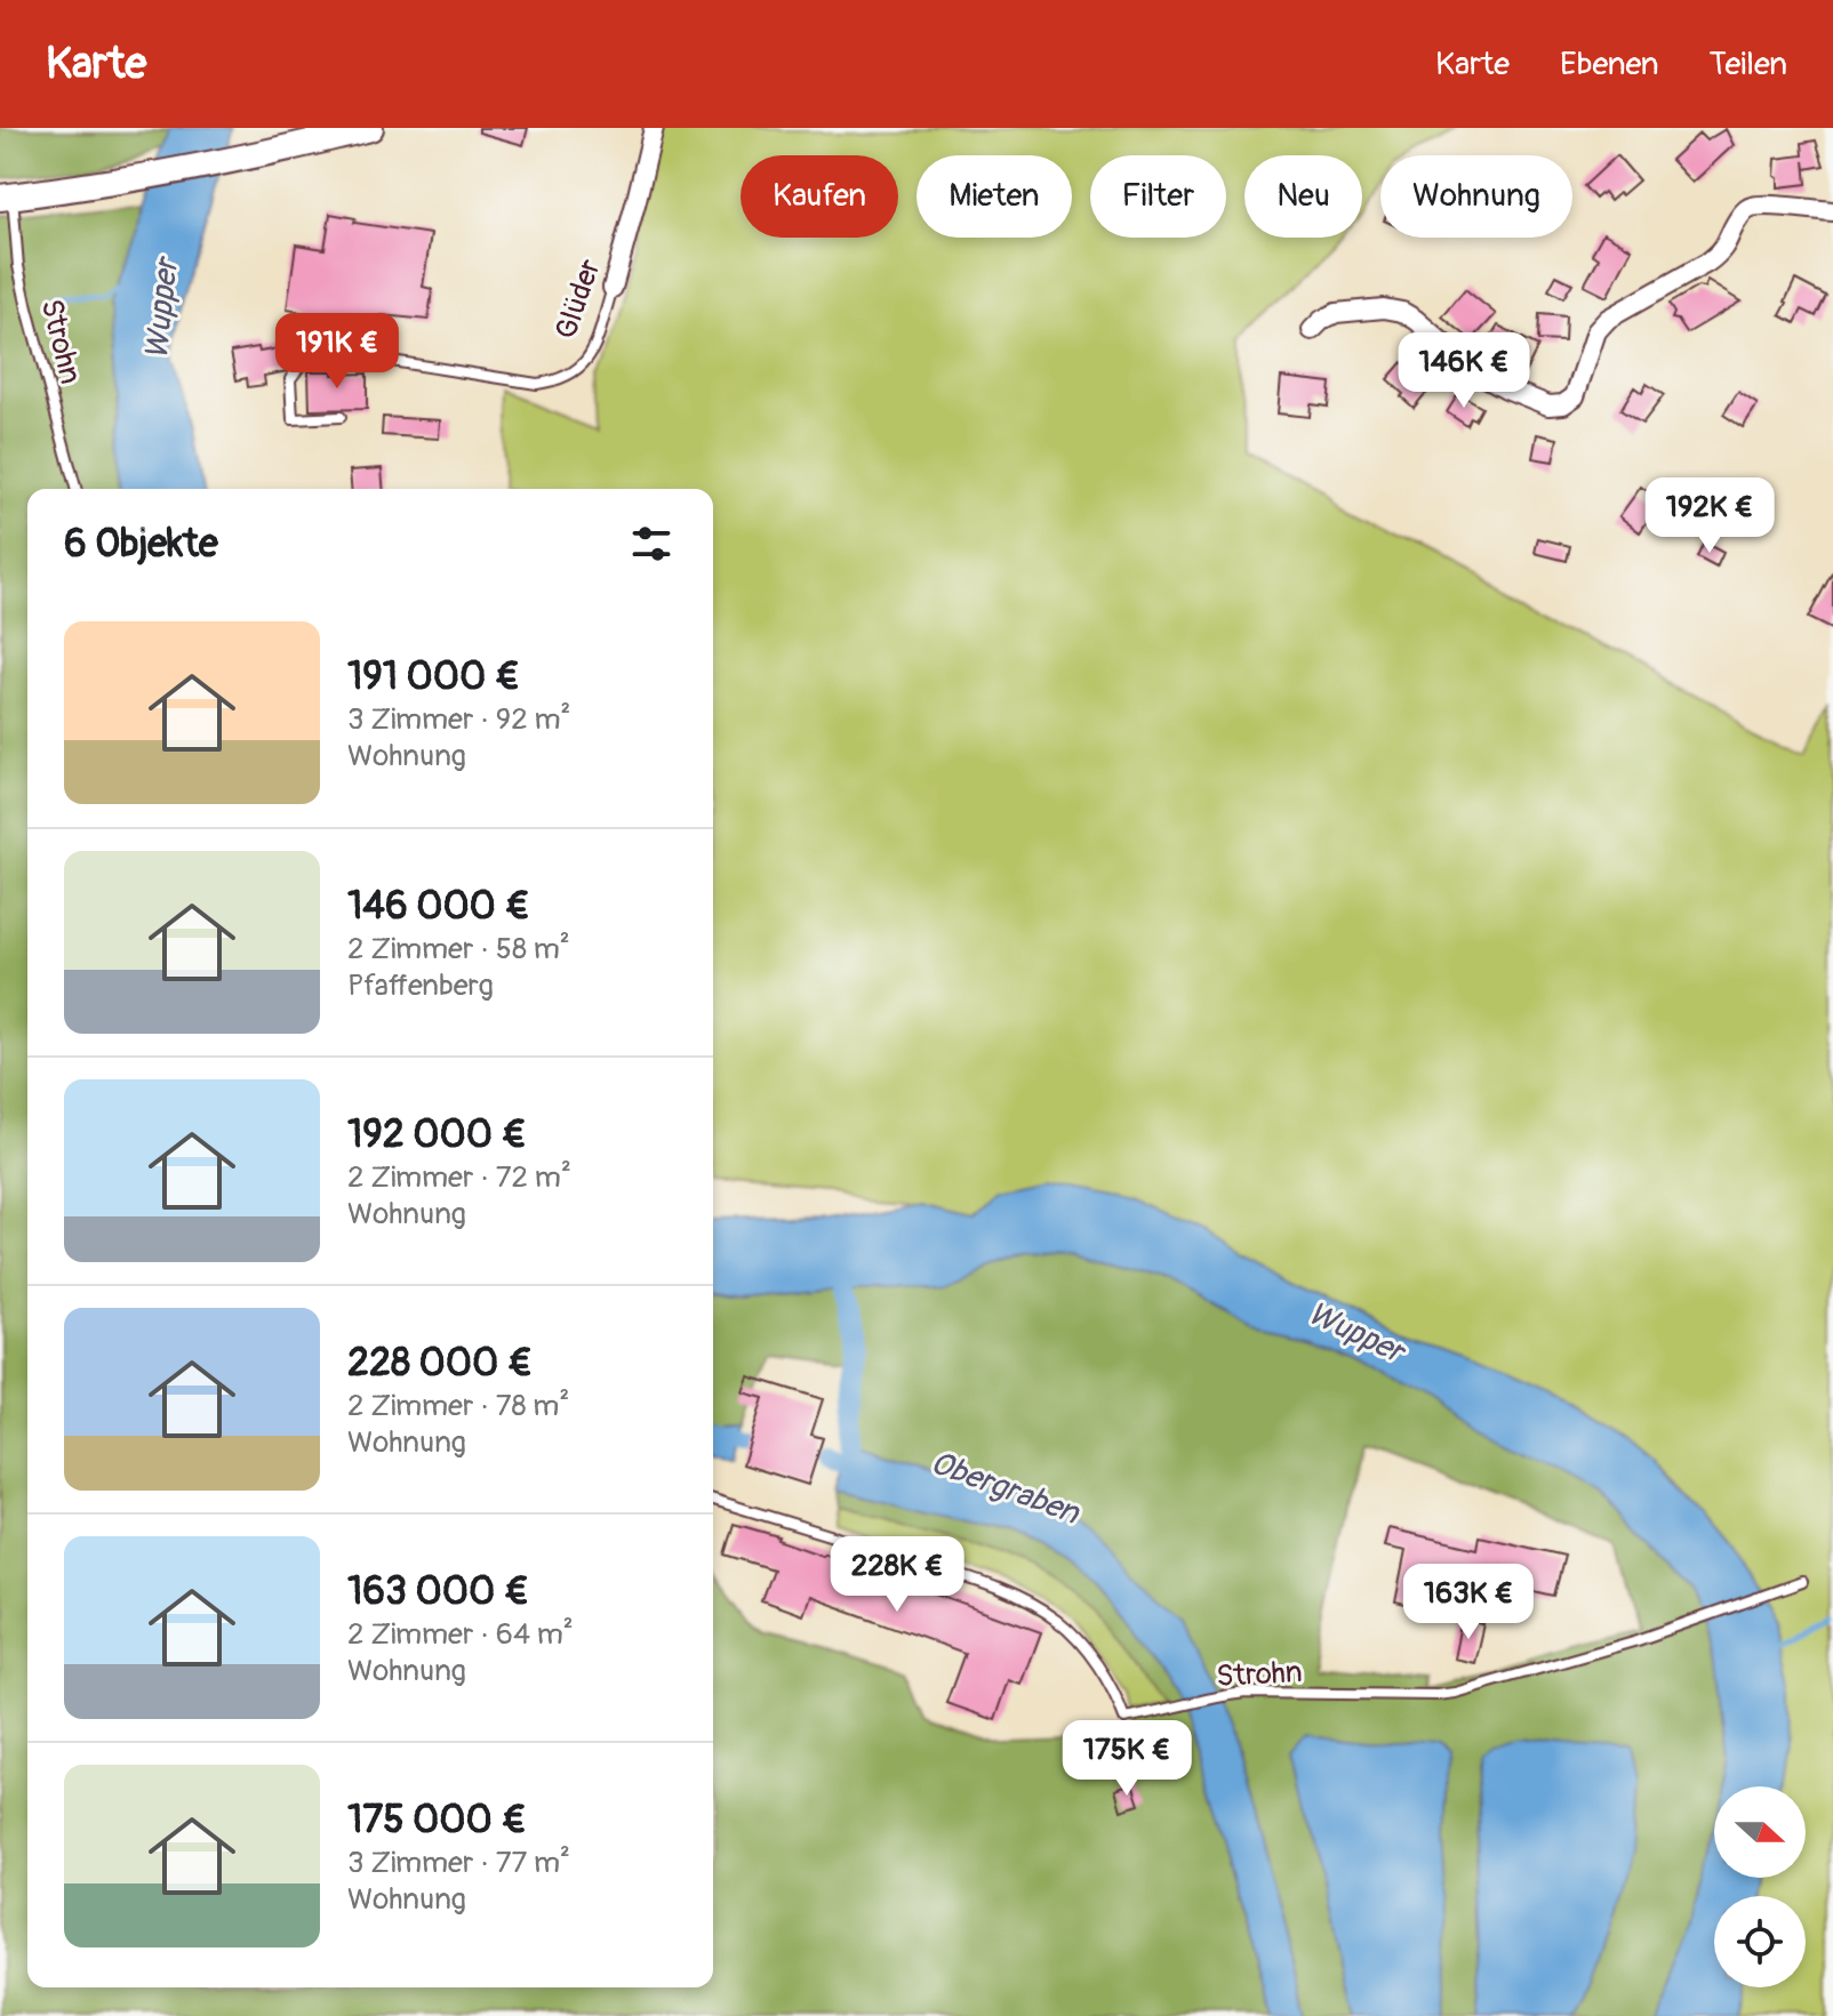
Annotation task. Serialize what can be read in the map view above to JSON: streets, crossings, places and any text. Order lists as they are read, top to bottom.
{
  "streets": {
    "street": ["Glüder"],
    "lane": ["Strohn"]
  },
  "water": ["Wupper", "Obergraben"],
  "north": "right",
  "page": {
    "header": "Karte",
    "nav": ["Karte", "Ebenen", "Teilen"],
    "chip": [
      "Kaufen",
      "Mieten",
      "Filter",
      "Neu",
      "Wohnung"
    ],
    "price": [
      "191K €",
      "146K €",
      "192K €",
      "228K €",
      "163K €",
      "175K €"
    ],
    "heading": "6 Objekte",
    "list": [
      {
        "name": "191 000 €",
        "note": "3 Zimmer · 92 m² · Wohnung"
      },
      {
        "name": "146 000 €",
        "note": "2 Zimmer · 58 m² · Pfaffenberg"
      },
      {
        "name": "192 000 €",
        "note": "2 Zimmer · 72 m² · Wohnung"
      },
      {
        "name": "228 000 €",
        "note": "2 Zimmer · 78 m² · Wohnung"
      },
      {
        "name": "163 000 €",
        "note": "2 Zimmer · 64 m² · Wohnung"
      },
      {
        "name": "175 000 €",
        "note": "3 Zimmer · 77 m² · Wohnung"
      }
    ]
  }
}
